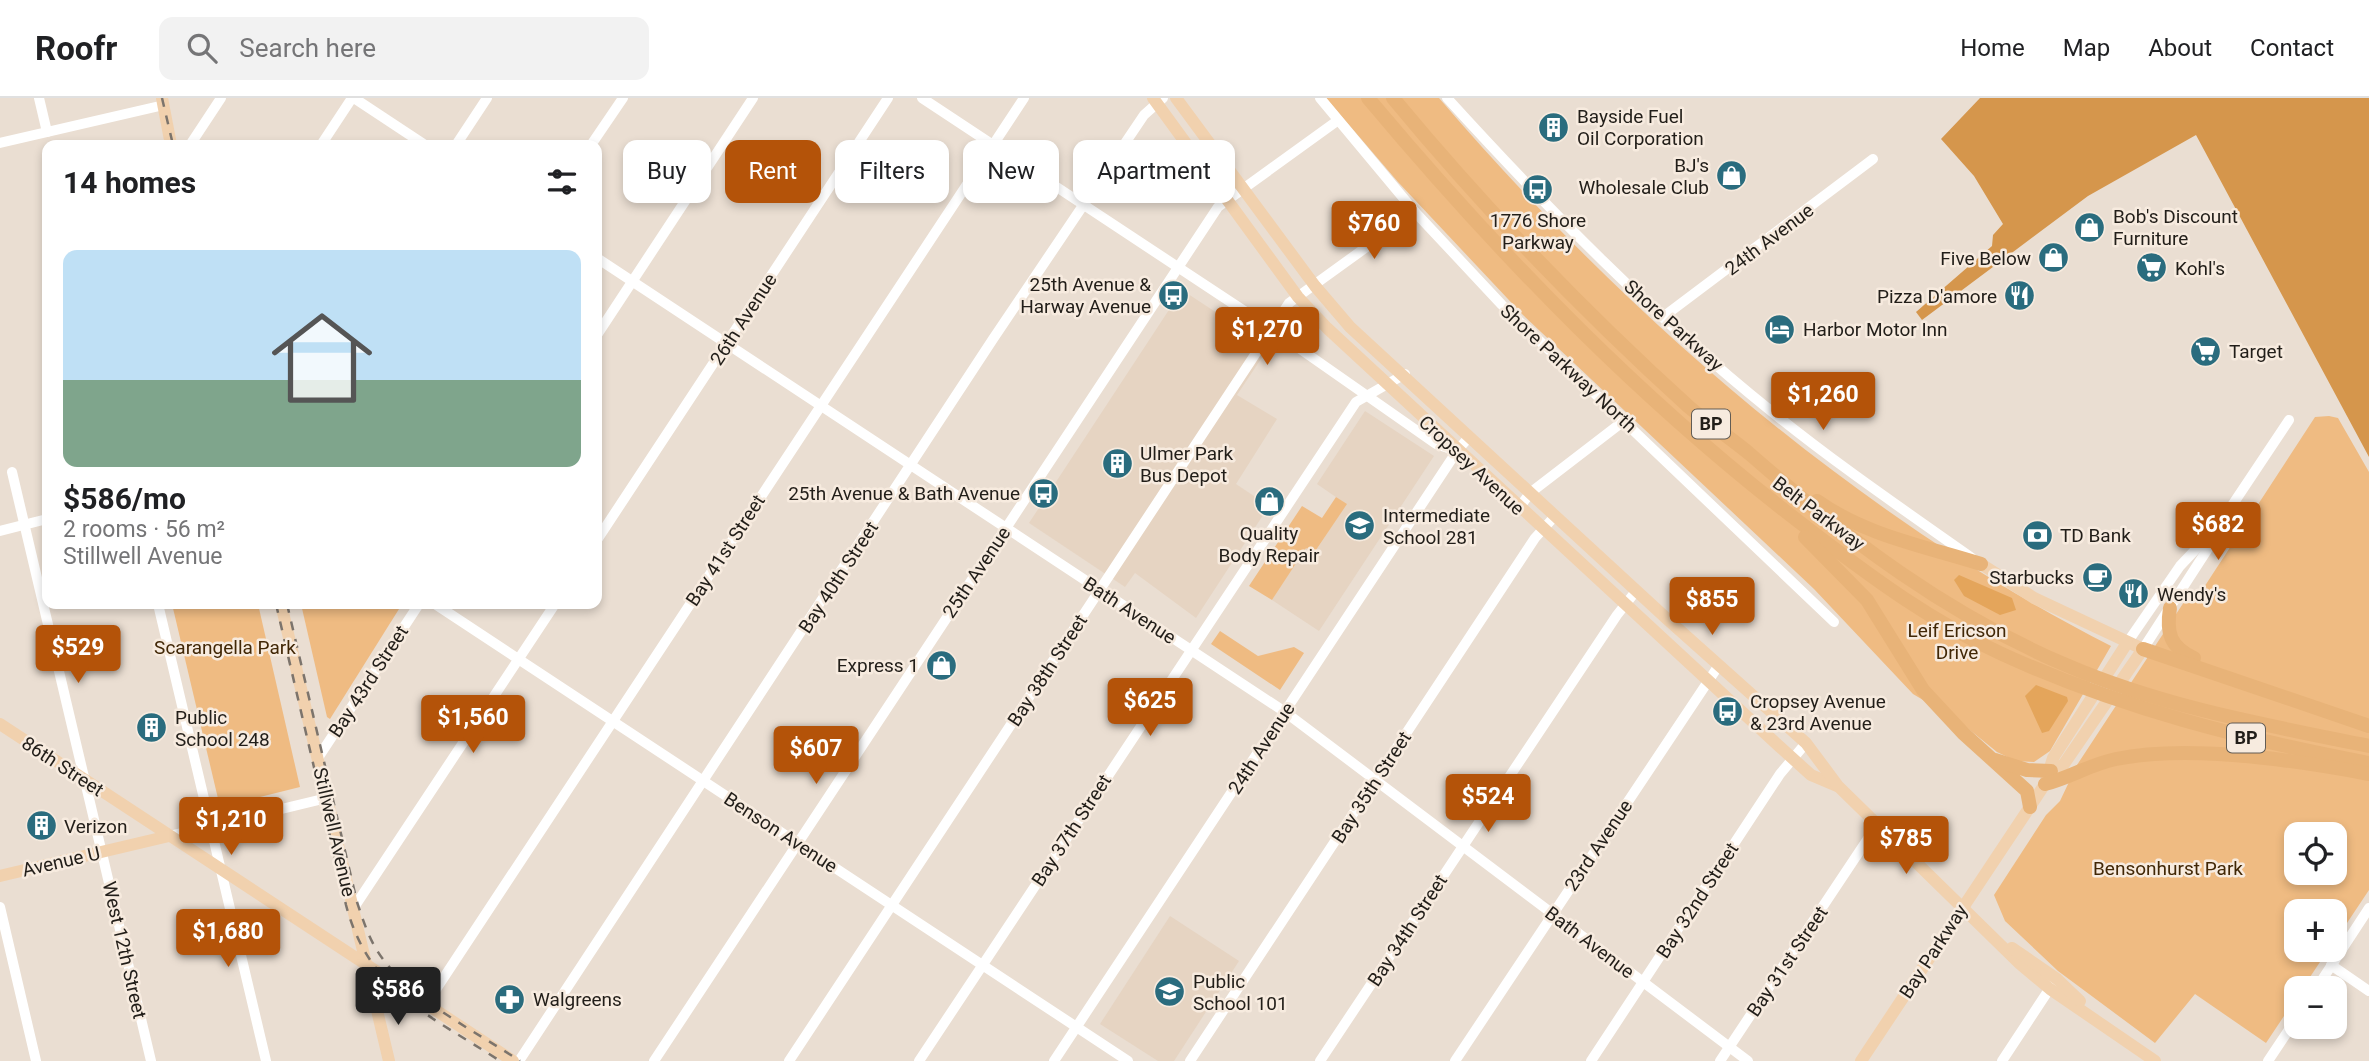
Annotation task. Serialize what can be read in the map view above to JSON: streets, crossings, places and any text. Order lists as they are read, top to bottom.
{
  "streets": {
    "highway": ["BP", "Belt Parkway"],
    "main road": [
      "Shore Parkway",
      "Cropsey Avenue",
      "86th Street",
      "Stillwell Avenue",
      "Avenue U",
      "Bay Parkway"
    ],
    "street": [
      "24th Avenue",
      "26th Avenue",
      "Shore Parkway North",
      "Bay 41st Street",
      "25th Avenue",
      "Bay 40th Street",
      "Bath Avenue",
      "Bay 38th Street",
      "Bay 43rd Street",
      "Bay 35th Street",
      "Bay 37th Street",
      "Benson Avenue",
      "23rd Avenue",
      "Bay 32nd Street",
      "Bay 34th Street",
      "West 12th Street",
      "Bay 31st Street"
    ]
  },
  "crossings": [
    ["24th Avenue", "Shore Parkway"],
    ["24th Avenue", "Cropsey Avenue"],
    ["24th Avenue", "Bath Avenue"],
    ["24th Avenue", "Benson Avenue"],
    ["26th Avenue", "Bath Avenue"],
    ["Shore Parkway", "Bay Parkway"],
    ["Shore Parkway North", "25th Avenue"],
    ["Shore Parkway North", "Bay 38th Street"],
    ["Cropsey Avenue", "25th Avenue"],
    ["Cropsey Avenue", "Bay 40th Street"],
    ["Cropsey Avenue", "Bay 38th Street"],
    ["Cropsey Avenue", "Bay 35th Street"],
    ["Cropsey Avenue", "Bay 37th Street"],
    ["Cropsey Avenue", "23rd Avenue"],
    ["Cropsey Avenue", "Bay 32nd Street"],
    ["Cropsey Avenue", "Bay 34th Street"],
    ["Cropsey Avenue", "Bay Parkway"],
    ["Cropsey Avenue", "Bay 31st Street"],
    ["Bay 41st Street", "Bath Avenue"],
    ["Bay 41st Street", "86th Street"],
    ["Bay 41st Street", "Benson Avenue"],
    ["25th Avenue", "Bath Avenue"],
    ["25th Avenue", "Benson Avenue"],
    ["Bay 40th Street", "Bath Avenue"],
    ["Bay 40th Street", "Benson Avenue"],
    ["Bath Avenue", "Bay 38th Street"],
    ["Bath Avenue", "Bay 35th Street"],
    ["Bath Avenue", "Bay 37th Street"],
    ["Bath Avenue", "23rd Avenue"],
    ["Bath Avenue", "Bay 32nd Street"],
    ["Bath Avenue", "Bay 34th Street"],
    ["Bath Avenue", "Bay 31st Street"],
    ["Bay 38th Street", "Benson Avenue"],
    ["Bay 43rd Street", "Stillwell Avenue"],
    ["86th Street", "Stillwell Avenue"],
    ["86th Street", "Avenue U"],
    ["86th Street", "West 12th Street"],
    ["Bay 37th Street", "Benson Avenue"],
    ["Stillwell Avenue", "Avenue U"],
    ["Avenue U", "West 12th Street"]
  ],
  "parks": ["Leif Ericson Drive", "Scarangella Park", "Bensonhurst Park"],
  "places": {
    "building": [
      "Bayside Fuel Oil Corporation",
      "Ulmer Park Bus Depot",
      "Public School 248",
      "Verizon"
    ],
    "shop": [
      "BJ's Wholesale Club",
      "Bob's Discount Furniture",
      "Five Below",
      "Quality Body Repair",
      "Express 1"
    ],
    "bus stop": [
      "1776 Shore Parkway",
      "25th Avenue & Harway Avenue",
      "25th Avenue & Bath Avenue",
      "Cropsey Avenue & 23rd Avenue"
    ],
    "supermarket": ["Kohl's", "Target"],
    "restaurant": ["Pizza D'amore", "Wendy's"],
    "hotel": ["Harbor Motor Inn"],
    "school or university": ["Intermediate School 281", "Public School 101"],
    "bank": ["TD Bank"],
    "cafe": ["Starbucks"],
    "pharmacy": ["Walgreens"]
  },
  "page": {
    "header": "Roofr",
    "search": "Search here",
    "nav": [
      "Home",
      "Map",
      "About",
      "Contact"
    ],
    "chip": [
      "Buy",
      "Rent",
      "Filters",
      "New",
      "Apartment"
    ],
    "heading": "14 homes",
    "price": [
      "$760",
      "$1,270",
      "$1,260",
      "$682",
      "$855",
      "$529",
      "$625",
      "$1,560",
      "$607",
      "$524",
      "$1,210",
      "$785",
      "$1,680",
      "$586"
    ],
    "list": [
      {
        "name": "$586/mo",
        "note": "2 rooms · 56 m² · Stillwell Avenue"
      }
    ],
    "map_buttons": ["+", "−"]
  }
}
